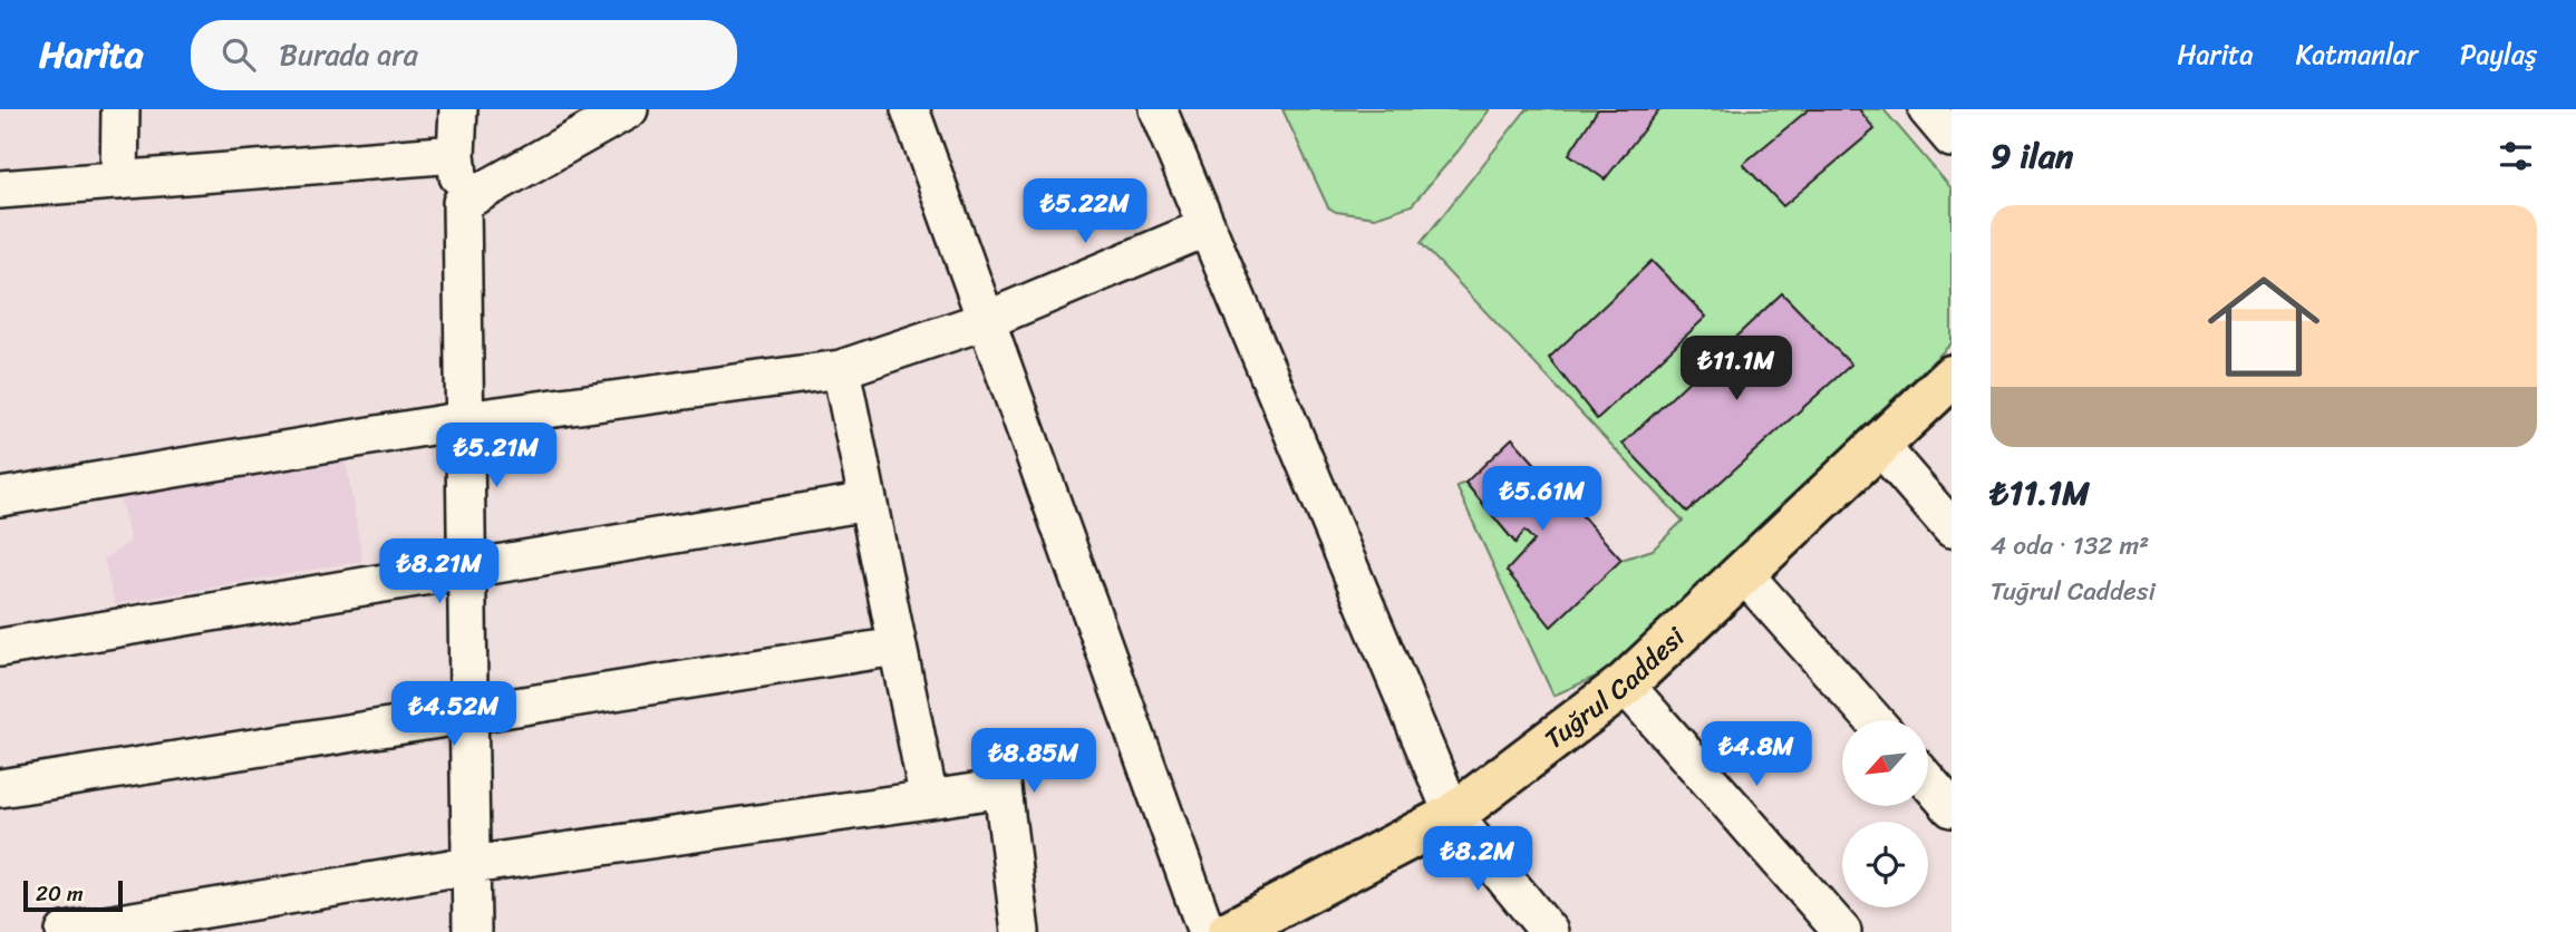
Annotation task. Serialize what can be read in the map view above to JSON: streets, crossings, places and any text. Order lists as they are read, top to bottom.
{
  "streets": {
    "main road": ["Tuğrul Caddesi"]
  },
  "scale_bar": "20 m",
  "north": "bottom left",
  "page": {
    "header": "Harita",
    "search": "Burada ara",
    "nav": ["Harita", "Katmanlar", "Paylaş"],
    "heading": "9 ilan",
    "price": [
      "₺5.22M",
      "₺11.1M",
      "₺5.21M",
      "₺5.61M",
      "₺8.21M",
      "₺4.52M",
      "₺4.8M",
      "₺8.85M",
      "₺8.2M"
    ],
    "list": [
      {
        "name": "₺11.1M",
        "note": "4 oda · 132 m² · Tuğrul Caddesi"
      }
    ],
    "scale": "20 m"
  }
}
